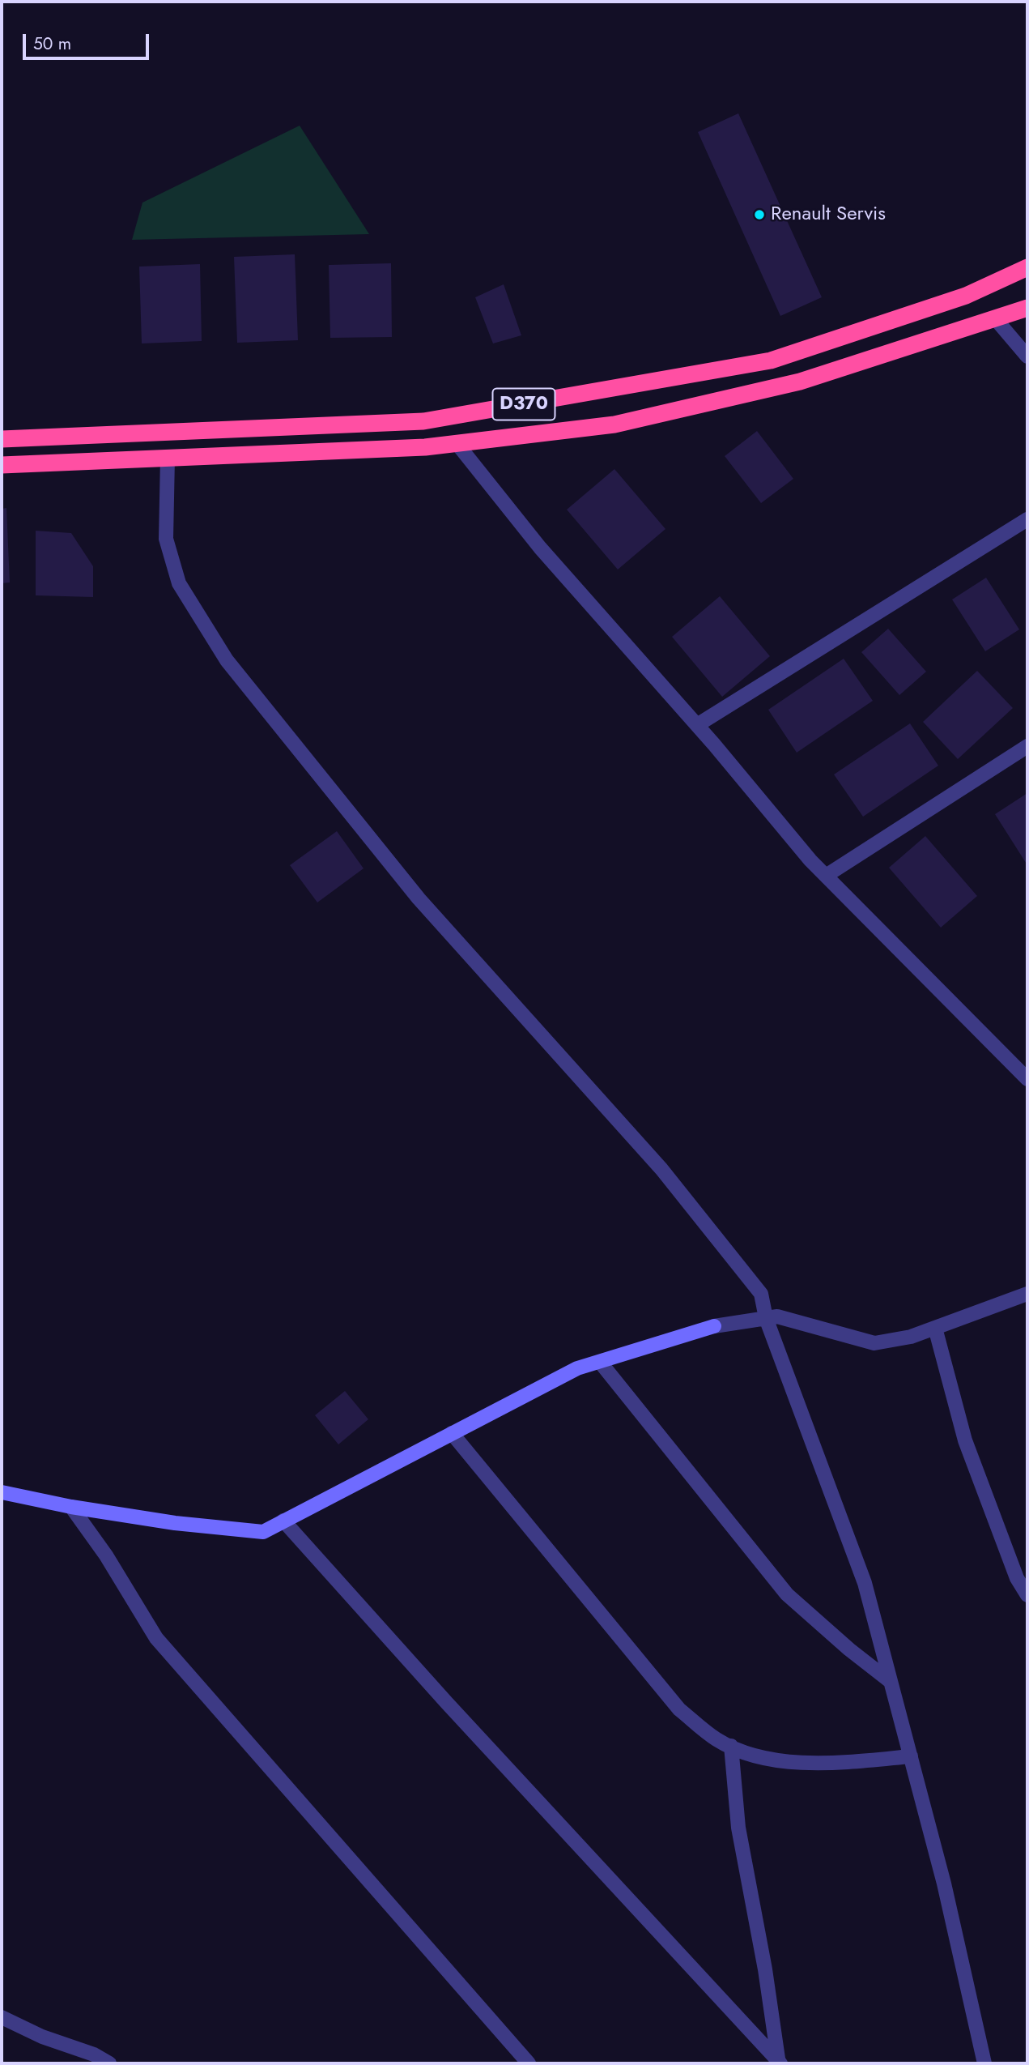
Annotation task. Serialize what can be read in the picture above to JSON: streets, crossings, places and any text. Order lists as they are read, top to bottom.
{
  "streets": {
    "highway": ["D370"]
  },
  "places": ["Renault Servis"],
  "scale_bar": "50 m"
}
